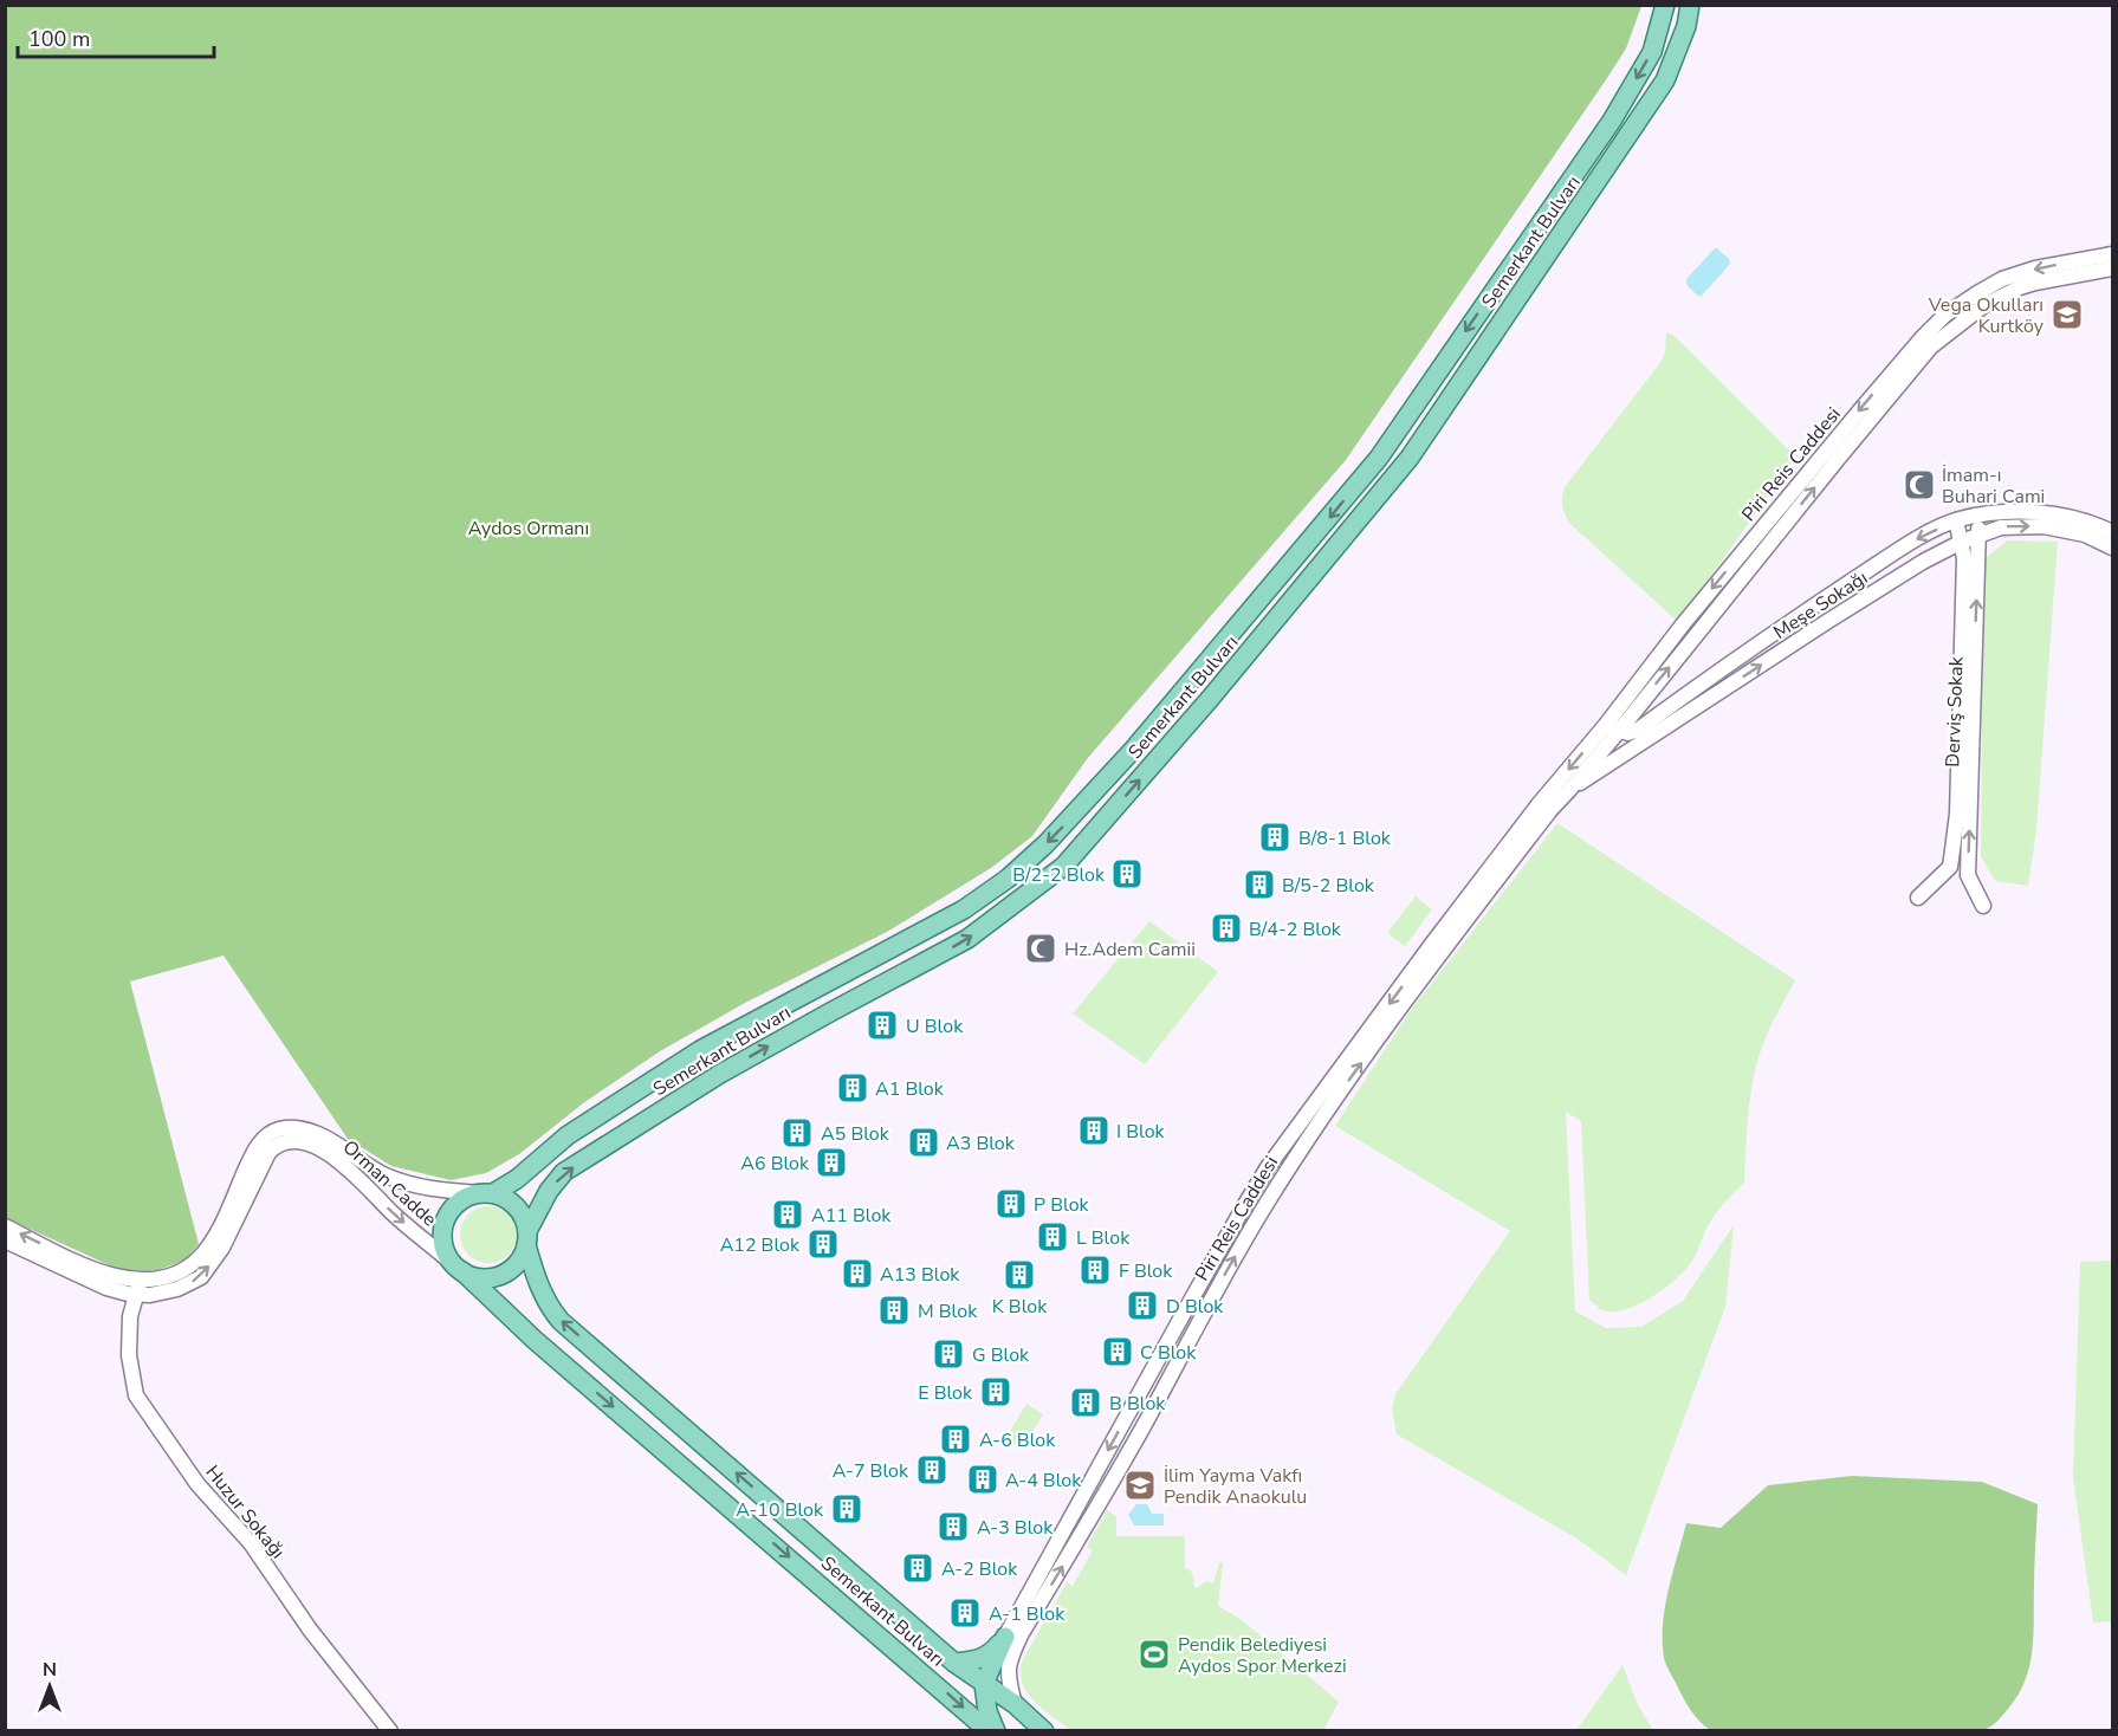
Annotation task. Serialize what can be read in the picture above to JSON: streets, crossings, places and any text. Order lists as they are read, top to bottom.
{
  "streets": {
    "main road": ["Semerkant Bulvarı"],
    "street": [
      "Piri Reis Caddesi",
      "Meşe Sokağı",
      "Derviş Sokak",
      "Orman Cadde",
      "Huzur Sokağı"
    ]
  },
  "crossings": [
    ["Semerkant Bulvarı", "Piri Reis Caddesi"],
    ["Semerkant Bulvarı", "Orman Cadde"],
    ["Piri Reis Caddesi", "Meşe Sokağı"],
    ["Meşe Sokağı", "Derviş Sokak"]
  ],
  "one_way": ["Orman Cadde"],
  "parks": ["Aydos Ormanı"],
  "places": {
    "school or university": ["Vega Okulları Kurtköy", "İlim Yayma Vakfı Pendik Anaokulu"],
    "mosque": ["İmam-ı Buhari Cami", "Hz.Adem Camii"],
    "building": [
      "B/8-1 Blok",
      "B/2-2 Blok",
      "B/5-2 Blok",
      "B/4-2 Blok",
      "U Blok",
      "A1 Blok",
      "I Blok",
      "A5 Blok",
      "A3 Blok",
      "A6 Blok",
      "P Blok",
      "A11 Blok",
      "L Blok",
      "A12 Blok",
      "F Blok",
      "A13 Blok",
      "K Blok",
      "D Blok",
      "M Blok",
      "C Blok",
      "G Blok",
      "E Blok",
      "B Blok",
      "A-6 Blok",
      "A-7 Blok",
      "A-4 Blok",
      "A-10 Blok",
      "A-3 Blok",
      "A-2 Blok",
      "A-1 Blok"
    ],
    "sports": ["Pendik Belediyesi Aydos Spor Merkezi"]
  },
  "scale_bar": "100 m",
  "north": "top"
}
